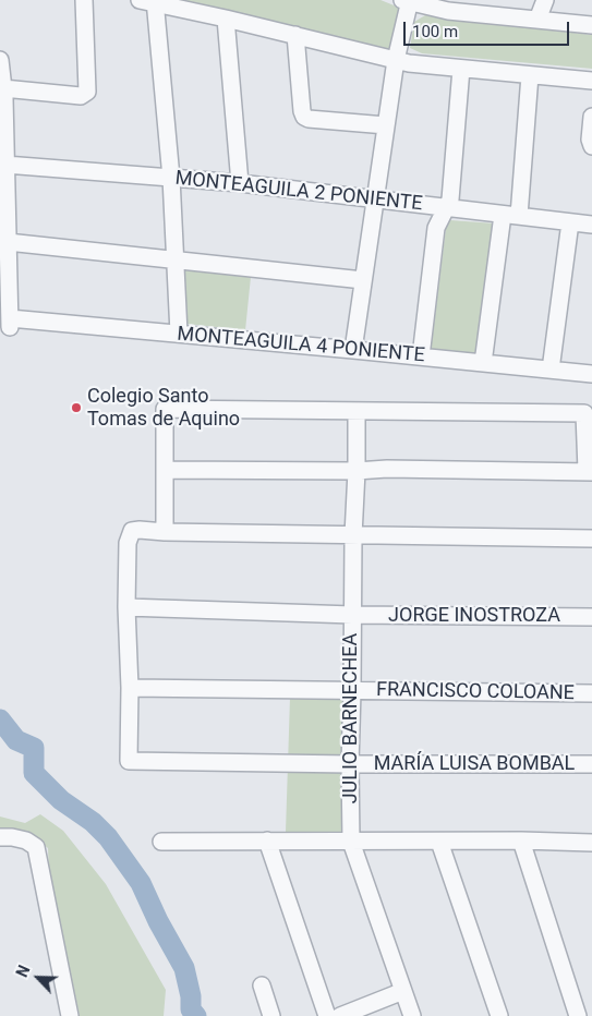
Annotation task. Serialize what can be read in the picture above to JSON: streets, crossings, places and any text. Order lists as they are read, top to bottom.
{
  "streets": {
    "street": [
      "MONTEAGUILA 2 PONIENTE",
      "MONTEAGUILA 4 PONIENTE",
      "JORGE INOSTROZA",
      "FRANCISCO COLOANE",
      "JULIO BARNECHEA",
      "MARÍA LUISA BOMBAL"
    ]
  },
  "crossings": [
    ["JORGE INOSTROZA", "JULIO BARNECHEA"],
    ["FRANCISCO COLOANE", "JULIO BARNECHEA"],
    ["FRANCISCO COLOANE", "MARÍA LUISA BOMBAL"],
    ["JULIO BARNECHEA", "MARÍA LUISA BOMBAL"]
  ],
  "places": ["Colegio Santo Tomas de Aquino"],
  "scale_bar": "100 m",
  "north": "top left"
}
